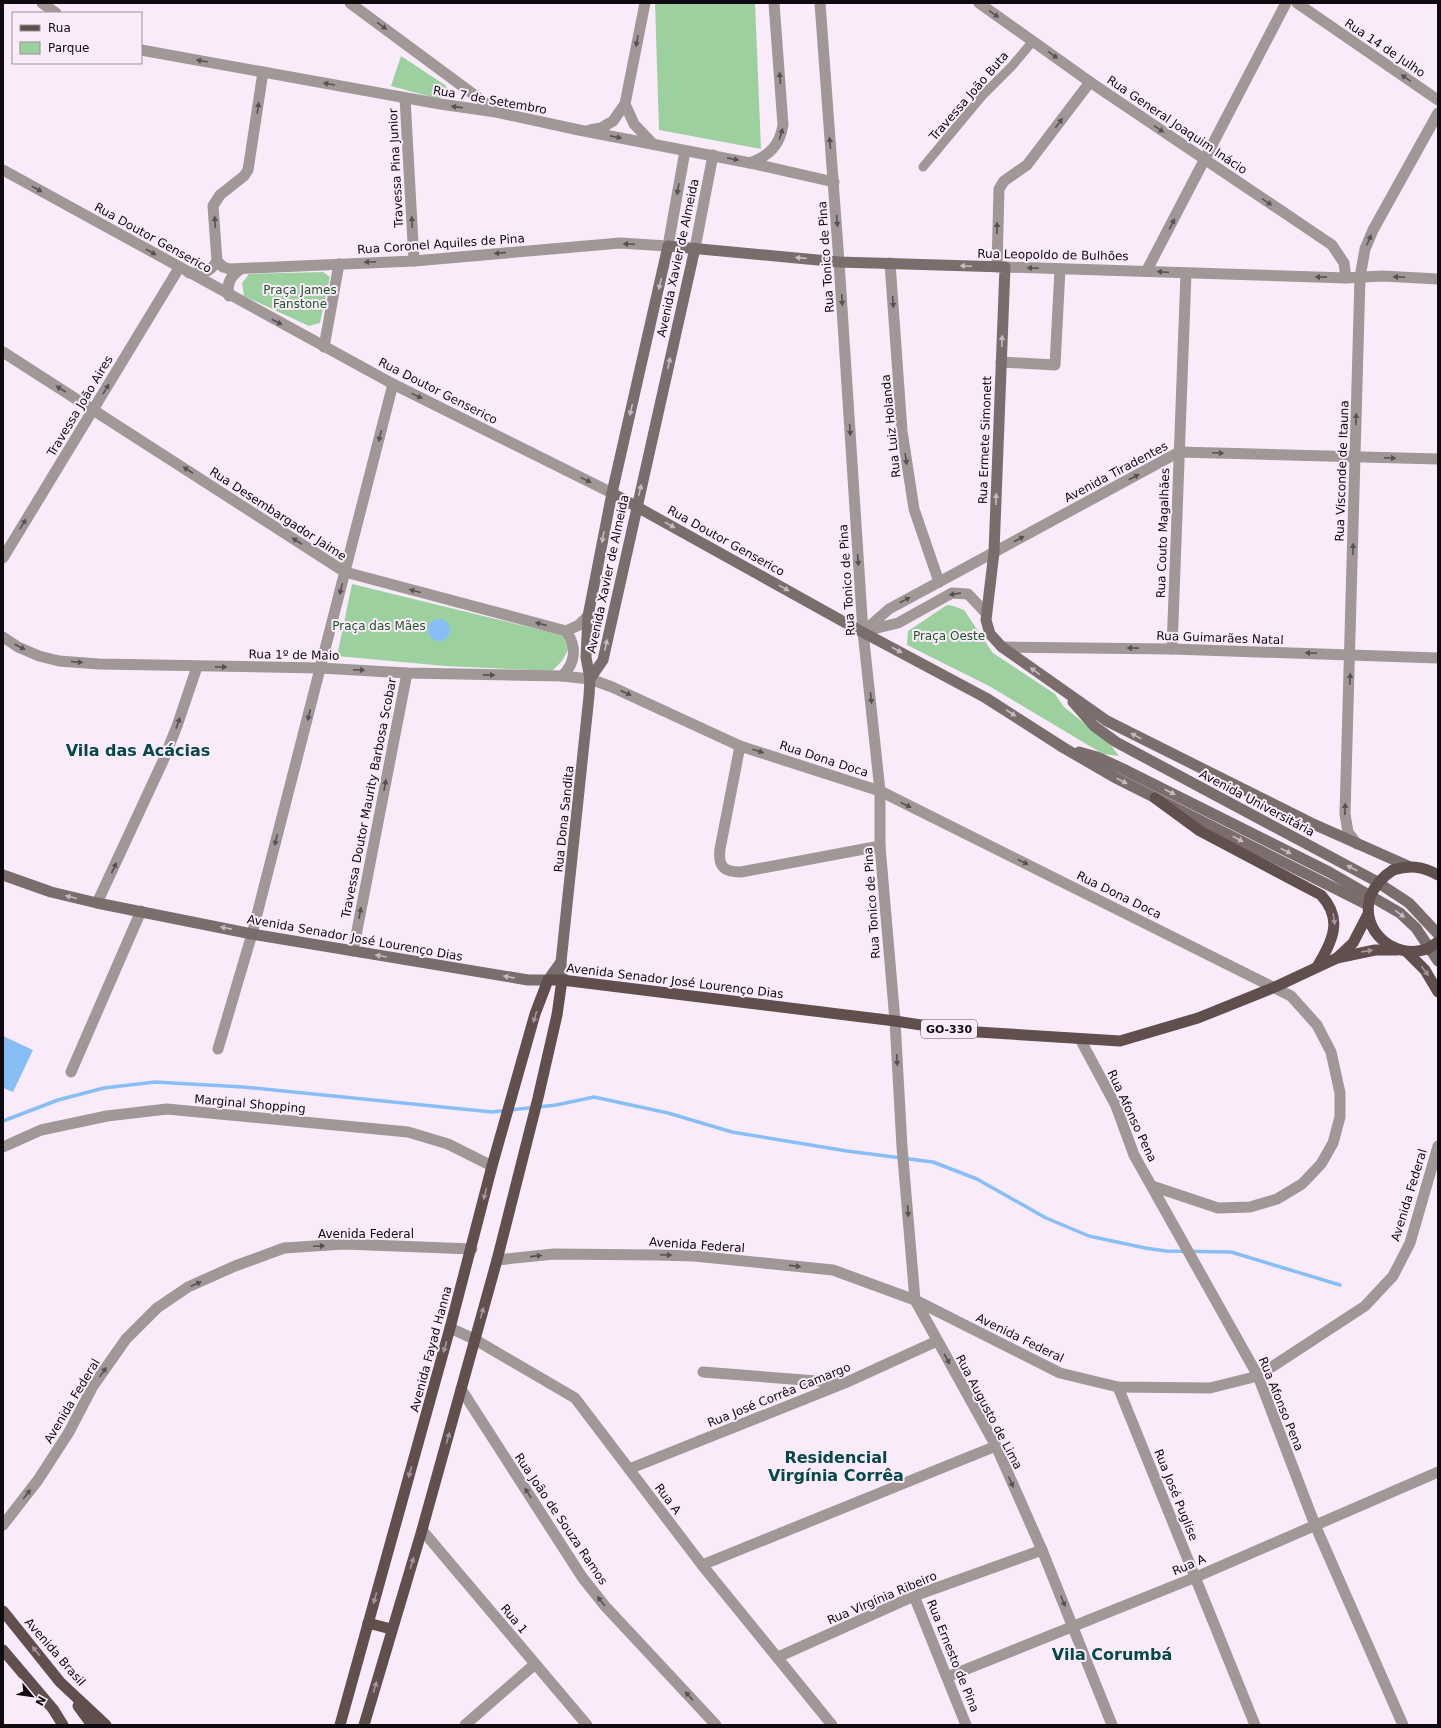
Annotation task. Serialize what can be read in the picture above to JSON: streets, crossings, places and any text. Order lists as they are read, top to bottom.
{
  "streets": {
    "main road": [
      "Rua Doutor Genserico",
      "Rua Leopoldo de Bulhões",
      "Avenida Xavier de Almeida",
      "Rua Ermete Simonett",
      "Avenida Universitária",
      "Rua Dona Sandita",
      "Avenida Senador José Lourenço Dias",
      "GO-330",
      "Avenida Fayad Hanna",
      "Avenida Brasil"
    ],
    "street": [
      "Rua 14 de Julho",
      "Travessa João Buta",
      "Rua 7 de Setembro",
      "Rua General Joaquim Inácio",
      "Travessa Pina Junior",
      "Rua Coronel Aquiles de Pina",
      "Rua Tonico de Pina",
      "Travessa João Aires",
      "Rua Luiz Holanda",
      "Rua Visconde de Itauna",
      "Avenida Tiradentes",
      "Rua Desembargador Jaime",
      "Rua Couto Magalhães",
      "Rua Guimarães Natal",
      "Rua 1º de Maio",
      "Rua Dona Doca",
      "Travessa Doutor Maurity Barbosa Scobar",
      "Marginal Shopping",
      "Rua Afonso Pena",
      "Avenida Federal",
      "Rua José Corrêa Camargo",
      "Rua Augusto de Lima",
      "Rua José Puglise",
      "Rua A",
      "Rua João de Souza Ramos",
      "Rua Virgínia Ribeiro",
      "Rua 1",
      "Rua Ernesto de Pina"
    ]
  },
  "crossings": [
    ["Travessa João Buta", "Rua General Joaquim Inácio"],
    ["Rua 7 de Setembro", "Travessa Pina Junior"],
    ["Rua 7 de Setembro", "Rua Tonico de Pina"],
    ["Rua 7 de Setembro", "Avenida Xavier de Almeida"],
    ["Rua General Joaquim Inácio", "Rua Leopoldo de Bulhões"],
    ["Rua General Joaquim Inácio", "Rua Ermete Simonett"],
    ["Travessa Pina Junior", "Rua Coronel Aquiles de Pina"],
    ["Rua Doutor Genserico", "Rua Tonico de Pina"],
    ["Rua Doutor Genserico", "Avenida Xavier de Almeida"],
    ["Rua Doutor Genserico", "Travessa João Aires"],
    ["Rua Doutor Genserico", "Avenida Tiradentes"],
    ["Rua Coronel Aquiles de Pina", "Rua Leopoldo de Bulhões"],
    ["Rua Coronel Aquiles de Pina", "Avenida Xavier de Almeida"],
    ["Rua Leopoldo de Bulhões", "Rua Tonico de Pina"],
    ["Rua Leopoldo de Bulhões", "Avenida Xavier de Almeida"],
    ["Rua Leopoldo de Bulhões", "Rua Luiz Holanda"],
    ["Rua Leopoldo de Bulhões", "Rua Ermete Simonett"],
    ["Rua Leopoldo de Bulhões", "Rua Visconde de Itauna"],
    ["Rua Leopoldo de Bulhões", "Rua Couto Magalhães"],
    ["Rua Tonico de Pina", "Avenida Tiradentes"],
    ["Rua Tonico de Pina", "Rua Dona Doca"],
    ["Rua Tonico de Pina", "Avenida Senador José Lourenço Dias"],
    ["Rua Tonico de Pina", "Rua Augusto de Lima"],
    ["Avenida Xavier de Almeida", "Rua 1º de Maio"],
    ["Avenida Xavier de Almeida", "Rua Dona Doca"],
    ["Avenida Xavier de Almeida", "Rua Dona Sandita"],
    ["Travessa João Aires", "Rua Desembargador Jaime"],
    ["Rua Luiz Holanda", "Avenida Tiradentes"],
    ["Rua Ermete Simonett", "Avenida Tiradentes"],
    ["Rua Ermete Simonett", "Avenida Universitária"],
    ["Rua Visconde de Itauna", "Avenida Tiradentes"],
    ["Rua Visconde de Itauna", "Rua Guimarães Natal"],
    ["Rua Visconde de Itauna", "Avenida Universitária"],
    ["Avenida Tiradentes", "Rua Couto Magalhães"],
    ["Rua Couto Magalhães", "Rua Guimarães Natal"],
    ["Rua Guimarães Natal", "Avenida Universitária"],
    ["Rua 1º de Maio", "Rua Dona Doca"],
    ["Rua 1º de Maio", "Travessa Doutor Maurity Barbosa Scobar"],
    ["Rua 1º de Maio", "Rua Dona Sandita"],
    ["Rua Dona Doca", "Rua Dona Sandita"],
    ["Rua Dona Doca", "Avenida Senador José Lourenço Dias"],
    ["Rua Dona Doca", "Rua Afonso Pena"],
    ["Travessa Doutor Maurity Barbosa Scobar", "Avenida Senador José Lourenço Dias"],
    ["Avenida Universitária", "Avenida Senador José Lourenço Dias"],
    ["Rua Dona Sandita", "Avenida Senador José Lourenço Dias"],
    ["Rua Dona Sandita", "Avenida Fayad Hanna"],
    ["Avenida Senador José Lourenço Dias", "Rua Afonso Pena"],
    ["Avenida Senador José Lourenço Dias", "Avenida Fayad Hanna"],
    ["Marginal Shopping", "Avenida Fayad Hanna"],
    ["Rua Afonso Pena", "Avenida Federal"],
    ["Rua Afonso Pena", "Rua A"],
    ["Avenida Federal", "Avenida Fayad Hanna"],
    ["Avenida Federal", "Rua Augusto de Lima"],
    ["Avenida Federal", "Rua José Puglise"],
    ["Avenida Fayad Hanna", "Rua A"],
    ["Rua José Corrêa Camargo", "Rua Augusto de Lima"],
    ["Rua José Corrêa Camargo", "Rua A"],
    ["Rua Augusto de Lima", "Rua A"],
    ["Rua Augusto de Lima", "Rua Virgínia Ribeiro"],
    ["Rua José Puglise", "Rua A"],
    ["Rua A", "Rua Virgínia Ribeiro"],
    ["Rua A", "Rua Ernesto de Pina"],
    ["Rua Virgínia Ribeiro", "Rua Ernesto de Pina"]
  ],
  "one_way": [
    "Rua 14 de Julho",
    "Rua General Joaquim Inácio",
    "Travessa Pina Junior",
    "Rua Doutor Genserico",
    "Rua Coronel Aquiles de Pina",
    "Rua Leopoldo de Bulhões",
    "Travessa João Aires",
    "Rua Luiz Holanda",
    "Rua Ermete Simonett",
    "Rua Visconde de Itauna",
    "Avenida Tiradentes",
    "Rua Desembargador Jaime",
    "Rua Guimarães Natal",
    "Rua 1º de Maio",
    "Rua Dona Doca",
    "Avenida Federal",
    "Rua Augusto de Lima",
    "Rua João de Souza Ramos"
  ],
  "districts": ["Vila das Acácias", "Residencial Virgínia Corrêa", "Vila Corumbá"],
  "parks": ["Praça James Fanstone", "Praça das Mães", "Praça Oeste"],
  "legend": ["Rua", "Parque"],
  "north": "bottom right"
}
